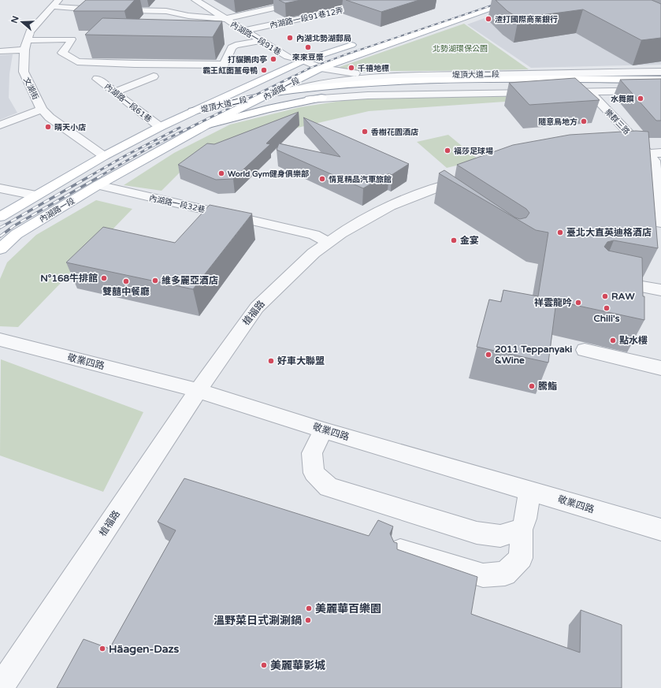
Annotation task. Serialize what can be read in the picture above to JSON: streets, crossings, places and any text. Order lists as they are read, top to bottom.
{
  "streets": {
    "main road": ["堤頂大道二段", "內湖路一段"],
    "street": [
      "內湖路一段91巷12弄",
      "內湖路一段91巷",
      "文湖街",
      "內湖路一段61巷",
      "樂群三路",
      "內湖路一段32巷",
      "植福路",
      "敬業四路"
    ]
  },
  "crossings": [
    ["內湖路一段91巷12弄", "內湖路一段91巷"],
    ["內湖路一段91巷", "堤頂大道二段"],
    ["內湖路一段91巷", "內湖路一段"],
    ["堤頂大道二段", "內湖路一段"],
    ["文湖街", "內湖路一段"],
    ["內湖路一段", "內湖路一段61巷"],
    ["內湖路一段", "內湖路一段32巷"],
    ["內湖路一段32巷", "植福路"],
    ["植福路", "敬業四路"]
  ],
  "parks": ["北勢湖環保公園"],
  "places": [
    "渣打國際商業銀行",
    "內湖北勢湖郵局",
    "來來豆漿",
    "打貓鵝肉亭",
    "千禧地標",
    "霸王紅面薑母鴨",
    "水舞饌",
    "隨意鳥地方",
    "晴天小店",
    "香樹花園酒店",
    "福莎足球場",
    "World Gym健身俱樂部",
    "情覓精品汽車旅館",
    "臺北大直英迪格酒店",
    "金宴",
    "N°168牛排館",
    "維多麗亞酒店",
    "雙囍中餐廳",
    "RAW",
    "祥雲龍吟",
    "Chili's",
    "點水樓",
    "2011 Teppanyaki &Wine",
    "好車大聯盟",
    "騰鮨",
    "美麗華百樂園",
    "溫野菜日式涮涮鍋",
    "Häagen-Dazs",
    "美麗華影城"
  ],
  "north": "left"
}
